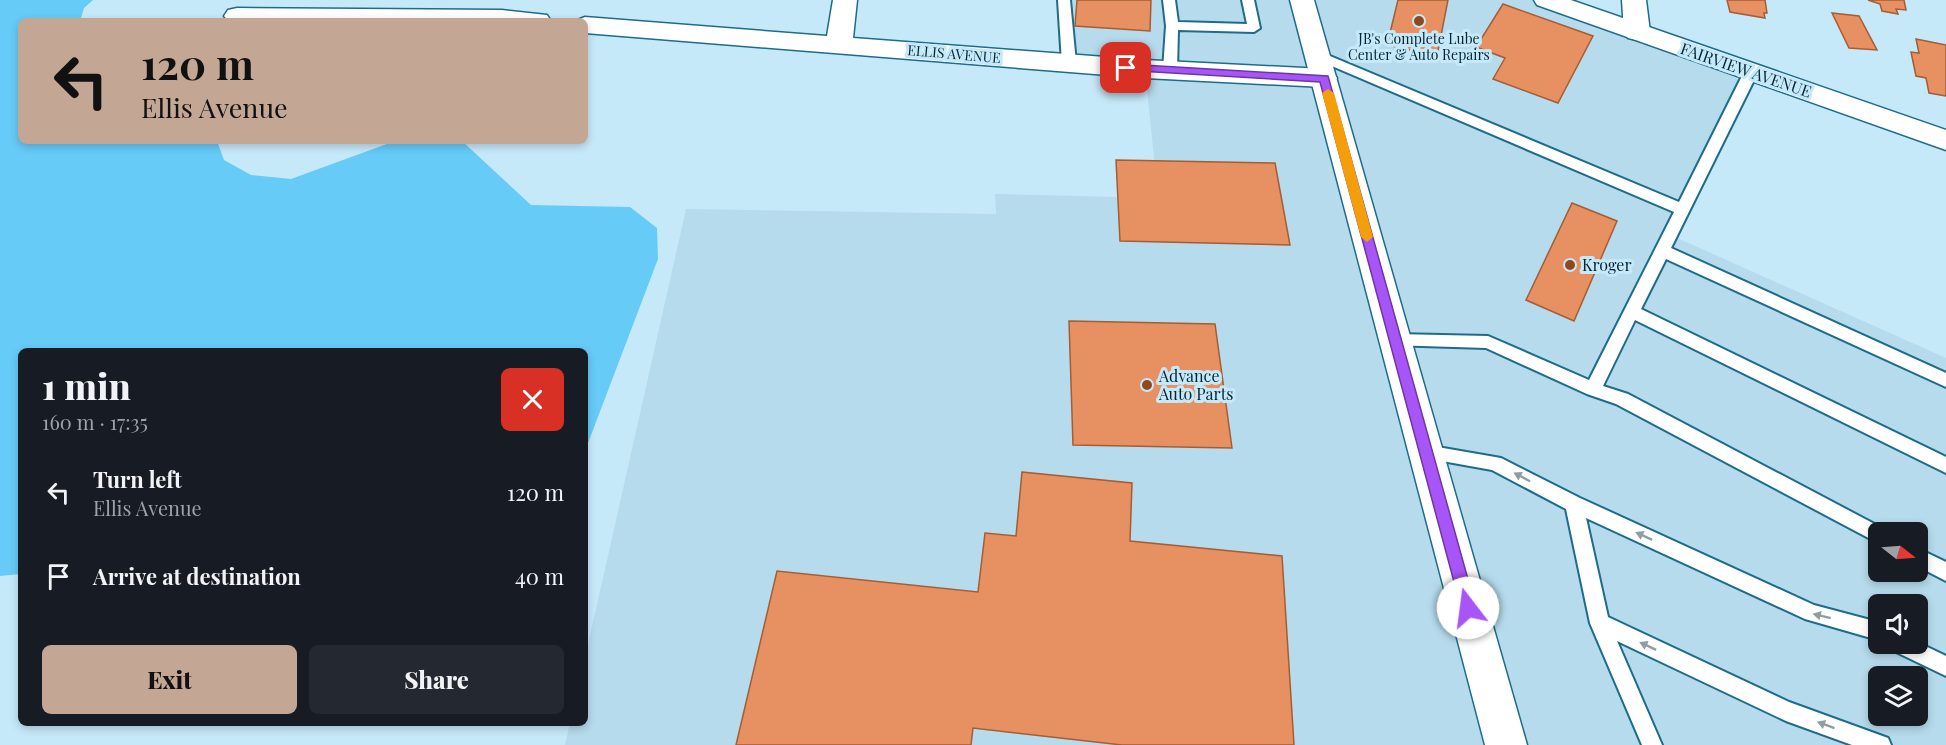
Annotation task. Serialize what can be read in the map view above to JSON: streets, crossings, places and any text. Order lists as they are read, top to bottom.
{
  "streets": {
    "street": ["ELLIS AVENUE", "FAIRVIEW AVENUE"]
  },
  "places": ["JB's Complete Lube Center & Auto Repairs", "Kroger", "Advance Auto Parts"],
  "north": "right",
  "page": {
    "turn": ["120 m", "Ellis Avenue"],
    "heading": ["1 min", "160 m · 17:35"],
    "list": [
      {
        "name": "Turn left",
        "note": "Ellis Avenue",
        "value": "120 m"
      },
      {
        "name": "Arrive at destination",
        "value": "40 m"
      }
    ],
    "buttons": ["Exit", "Share"]
  }
}
